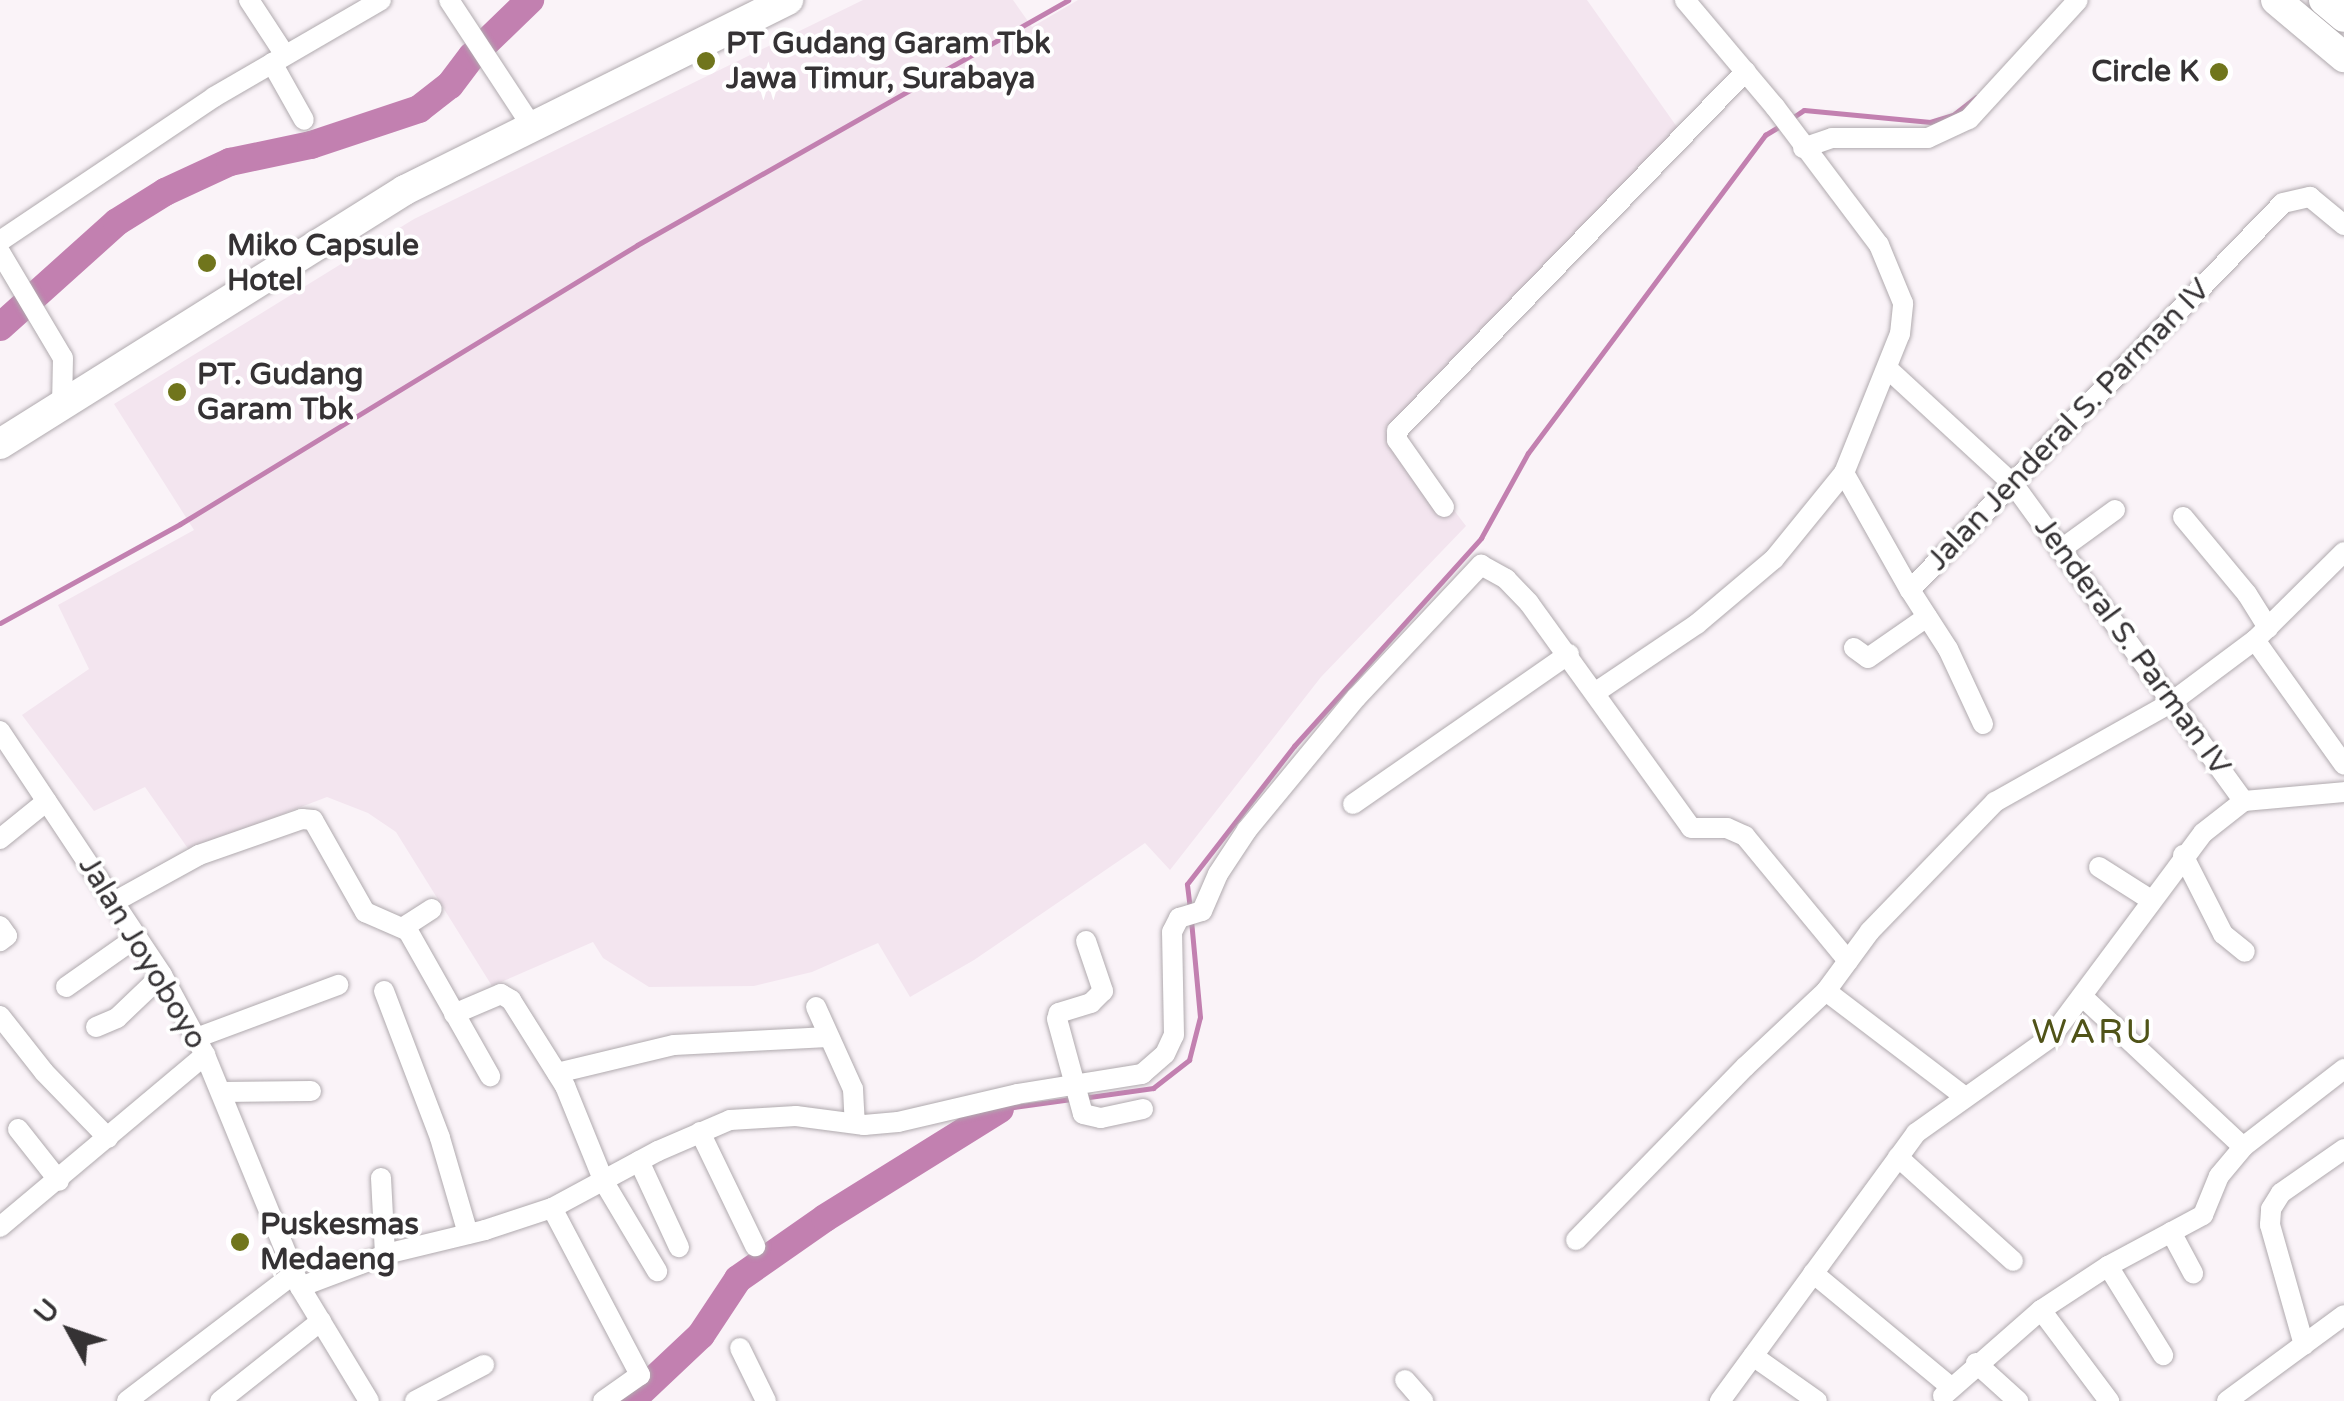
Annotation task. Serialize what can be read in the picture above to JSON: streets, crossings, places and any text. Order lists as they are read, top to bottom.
{
  "streets": {
    "street": ["Jalan Jenderal S. Parman IV", "Jenderal S. Parman IV", "Jalan Joyoboyo"]
  },
  "crossings": [
    ["Jalan Jenderal S. Parman IV", "Jenderal S. Parman IV"]
  ],
  "districts": ["WARU"],
  "places": [
    "PT Gudang Garam Tbk Jawa Timur, Surabaya",
    "Circle K",
    "Miko Capsule Hotel",
    "PT. Gudang Garam Tbk",
    "Puskesmas Medaeng"
  ],
  "north": "top left"
}
